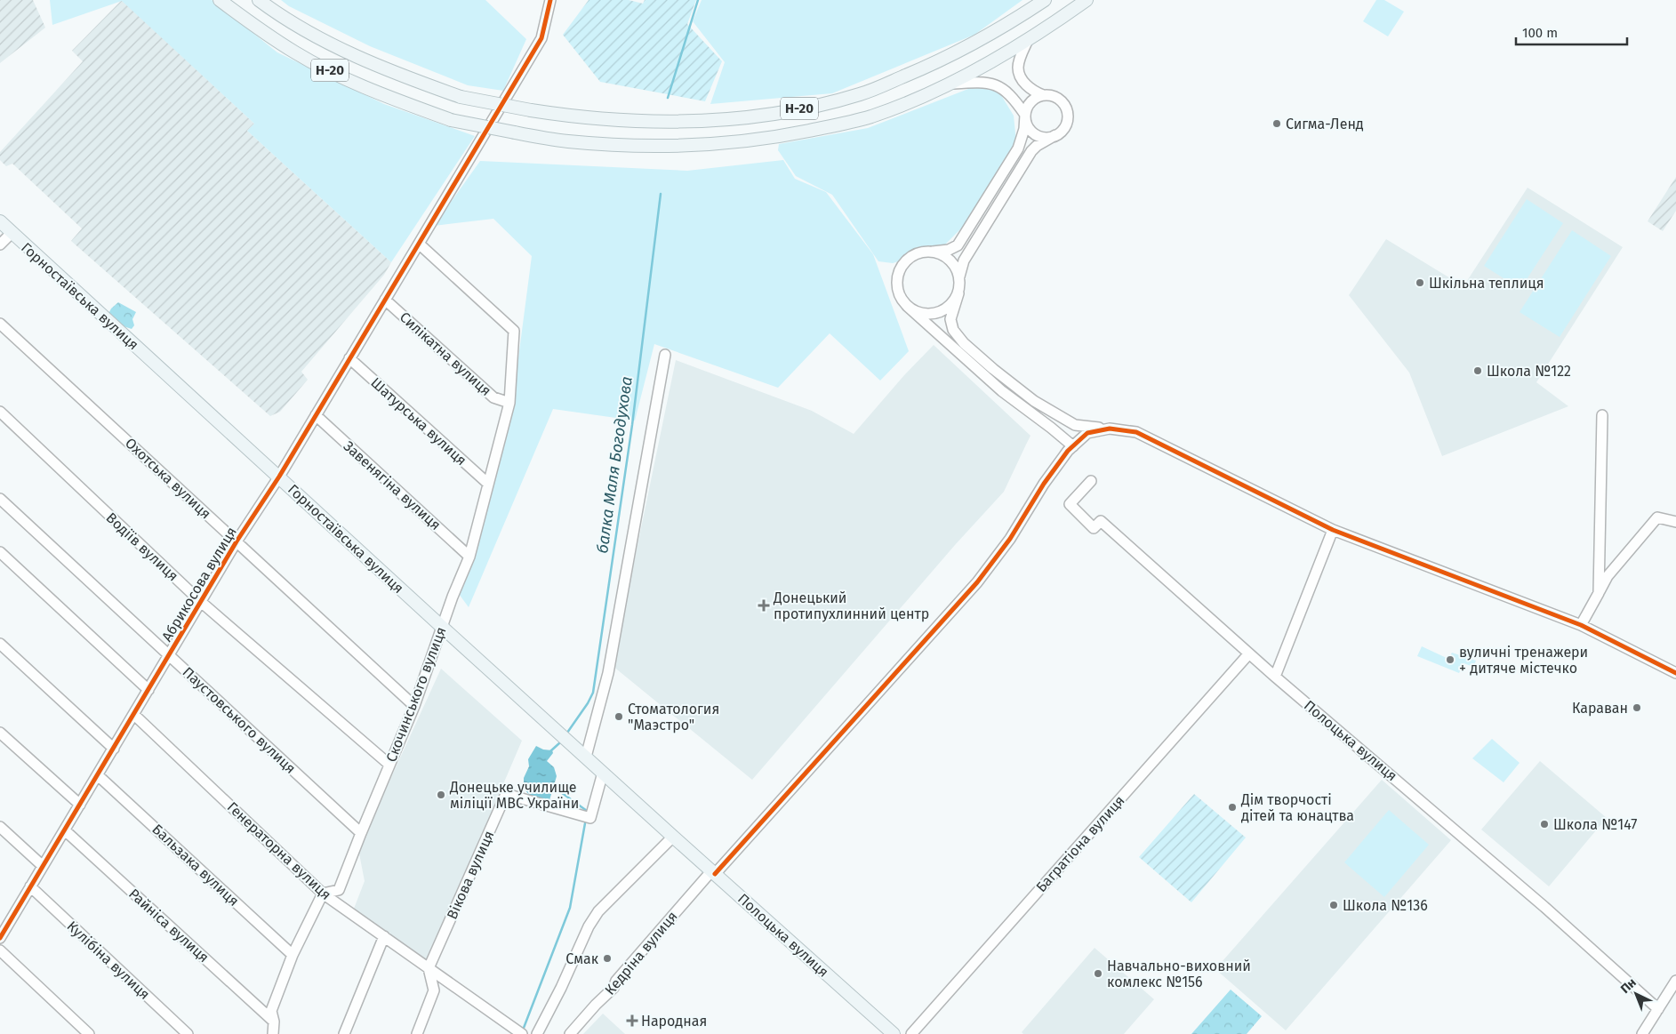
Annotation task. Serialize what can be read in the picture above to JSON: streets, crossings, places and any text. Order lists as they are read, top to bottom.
{
  "streets": {
    "main road": ["Н-20", "Горностаївська вулиця", "Полоцька вулиця"],
    "street": [
      "Силікатна вулиця",
      "Шатурська вулиця",
      "Охотська вулиця",
      "Завенягіна вулиця",
      "Водіїв вулиця",
      "Абрикосова вулиця",
      "Скочинського вулиця",
      "Паустовського вулиця",
      "Багратіона вулиця",
      "Генераторна вулиця",
      "Бальзака вулиця",
      "Вікова вулиця",
      "Райніса вулиця",
      "Кедріна вулиця",
      "Кулібіна вулиця"
    ]
  },
  "crossings": [
    ["Горностаївська вулиця", "Абрикосова вулиця"],
    ["Горностаївська вулиця", "Скочинського вулиця"],
    ["Горностаївська вулиця", "Полоцька вулиця"],
    ["Горностаївська вулиця", "Вікова вулиця"],
    ["Силікатна вулиця", "Абрикосова вулиця"],
    ["Силікатна вулиця", "Скочинського вулиця"],
    ["Шатурська вулиця", "Абрикосова вулиця"],
    ["Шатурська вулиця", "Скочинського вулиця"],
    ["Охотська вулиця", "Абрикосова вулиця"],
    ["Охотська вулиця", "Скочинського вулиця"],
    ["Завенягіна вулиця", "Абрикосова вулиця"],
    ["Завенягіна вулиця", "Скочинського вулиця"],
    ["Водіїв вулиця", "Абрикосова вулиця"],
    ["Водіїв вулиця", "Скочинського вулиця"],
    ["Абрикосова вулиця", "Скочинського вулиця"],
    ["Абрикосова вулиця", "Паустовського вулиця"],
    ["Абрикосова вулиця", "Генераторна вулиця"],
    ["Абрикосова вулиця", "Бальзака вулиця"],
    ["Абрикосова вулиця", "Райніса вулиця"],
    ["Абрикосова вулиця", "Кулібіна вулиця"],
    ["Скочинського вулиця", "Паустовського вулиця"],
    ["Скочинського вулиця", "Генераторна вулиця"],
    ["Полоцька вулиця", "Багратіона вулиця"],
    ["Полоцька вулиця", "Кедріна вулиця"],
    ["Генераторна вулиця", "Вікова вулиця"]
  ],
  "water": ["балка Маля Богодухова"],
  "places": {
    "other": [
      "Сигма-Ленд",
      "Шкільна теплиця",
      "Школа №122",
      "вуличні тренажери + дитяче містечко",
      "Караван",
      "Стоматология \"Маэстро\"",
      "Донецьке училище міліції МВС України",
      "Дім творчості дітей та юнацтва",
      "Школа №147",
      "Школа №136",
      "Смак",
      "Навчально-виховний комлекс №156"
    ],
    "health": ["Донецький протипухлинний центр", "Народная"]
  },
  "scale_bar": "100 m",
  "north": "top left"
}
